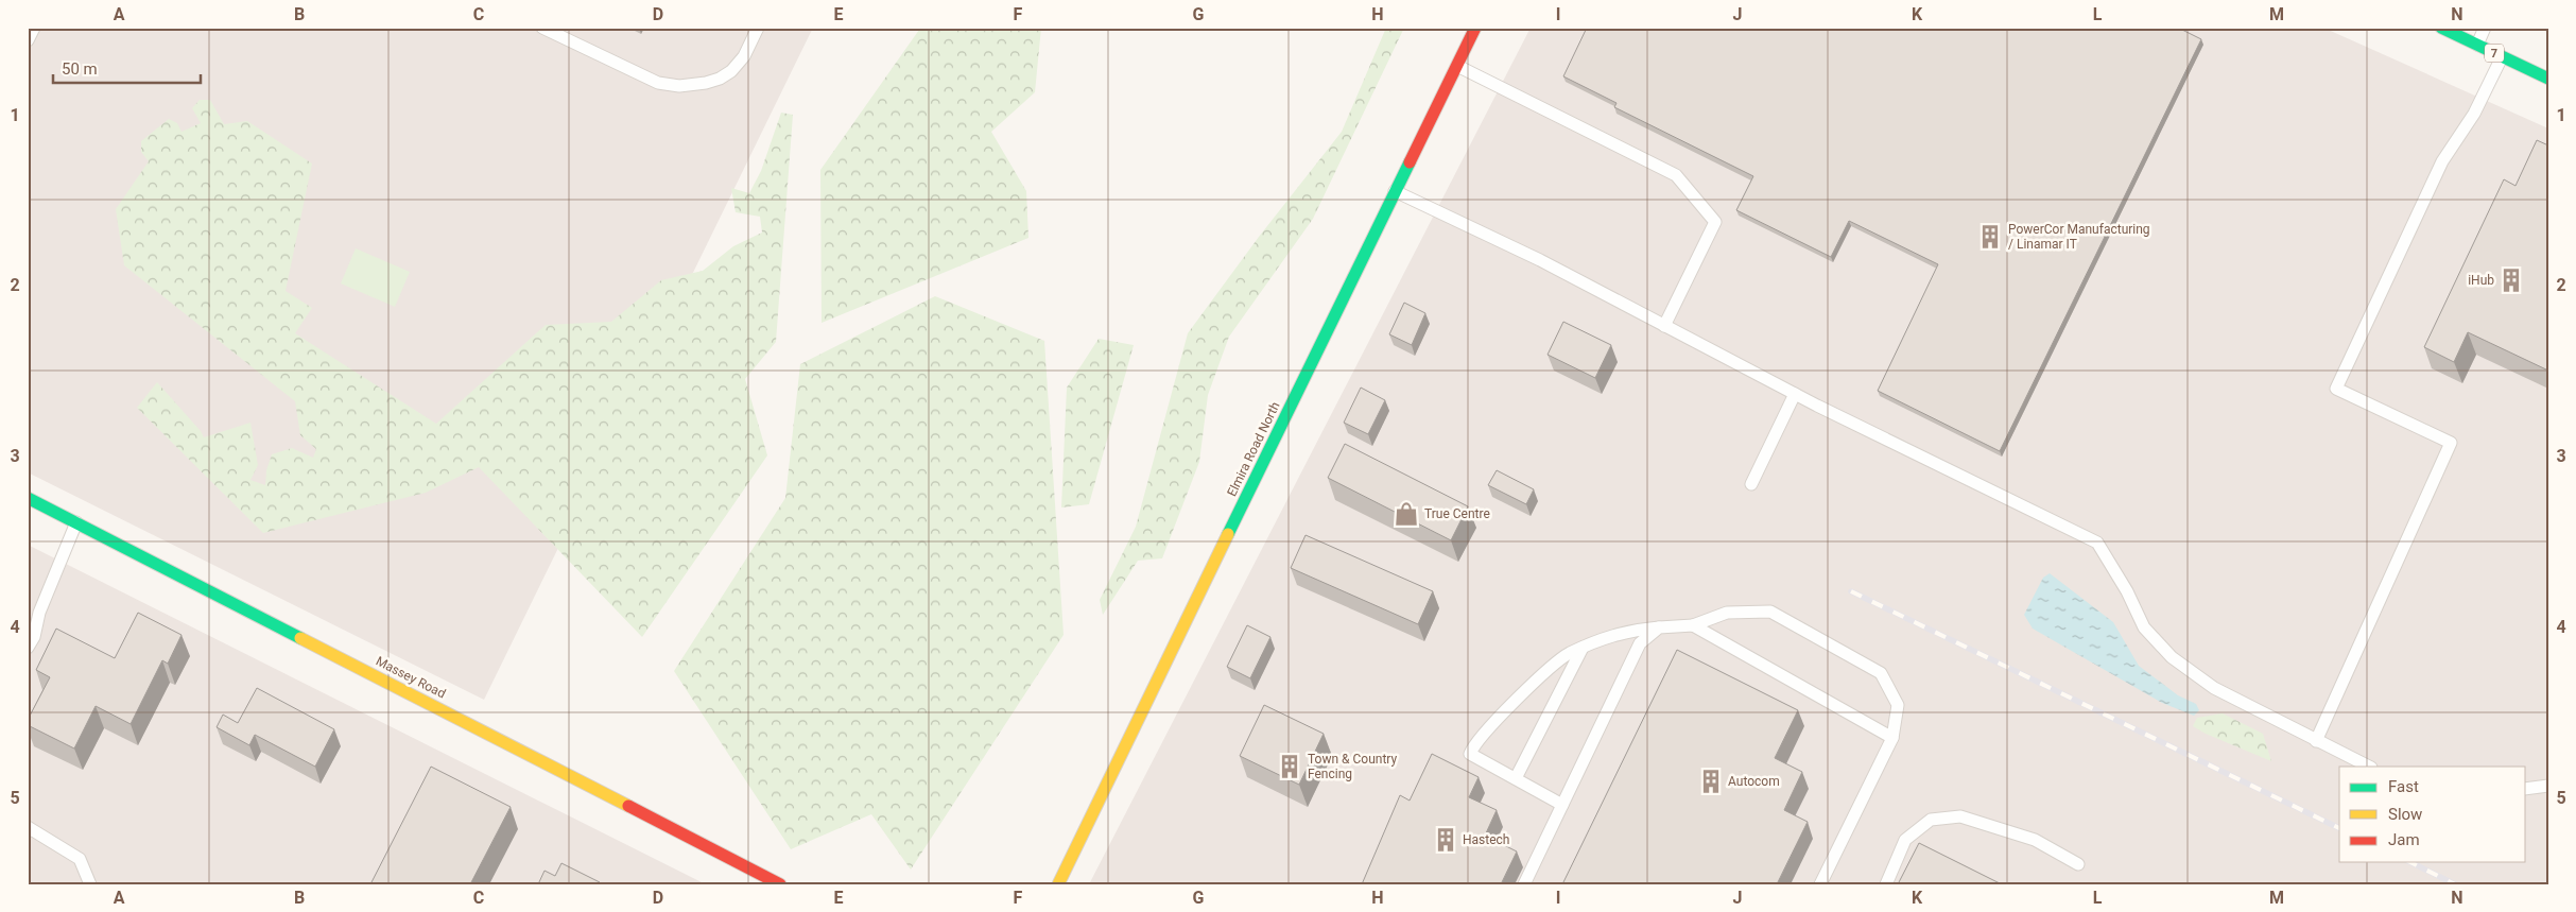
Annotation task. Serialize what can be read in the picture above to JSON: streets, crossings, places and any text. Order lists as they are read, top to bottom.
{
  "streets": {
    "main road": ["7", "Elmira Road North", "Massey Road"]
  },
  "places": {
    "building": [
      "PowerCor Manufacturing / Linamar IT",
      "iHub",
      "Town & Country Fencing",
      "Autocom",
      "Hastech"
    ],
    "shop": ["True Centre"]
  },
  "legend": ["Fast", "Slow", "Jam"],
  "scale_bar": "50 m",
  "grid": {
    "columns": [
      "A",
      "B",
      "C",
      "D",
      "E",
      "F",
      "G",
      "H",
      "I",
      "J",
      "K",
      "L",
      "M",
      "N"
    ],
    "rows": [
      "1",
      "2",
      "3",
      "4",
      "5"
    ]
  }
}
